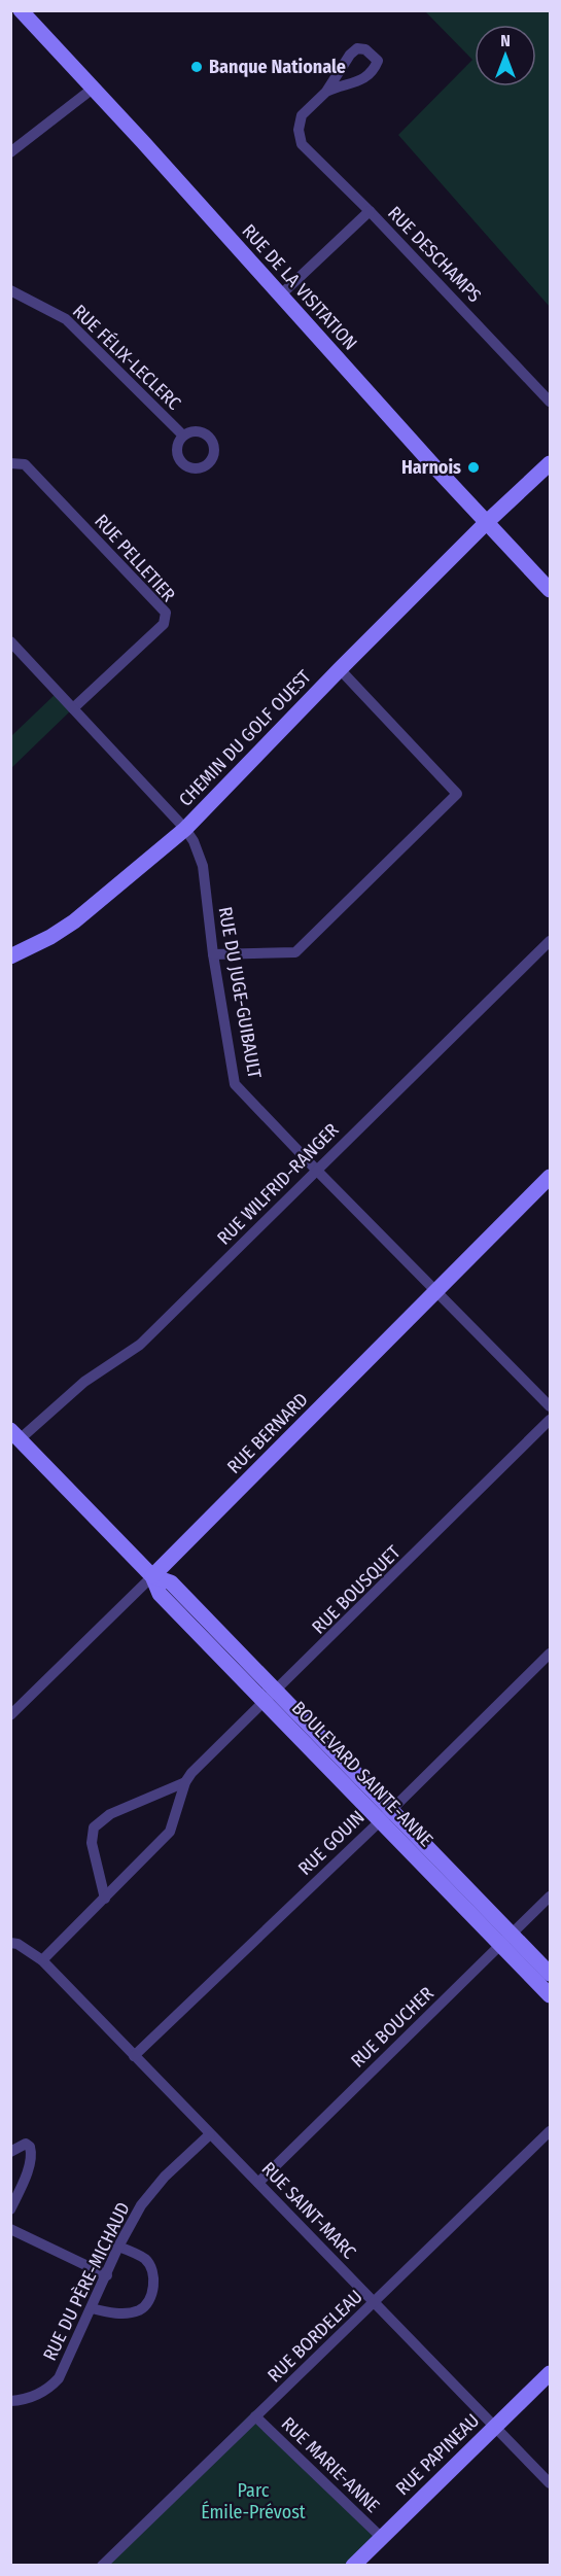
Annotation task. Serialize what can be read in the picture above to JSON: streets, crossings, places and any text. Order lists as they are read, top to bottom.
{
  "streets": {
    "street": [
      "RUE DESCHAMPS",
      "RUE DE LA VISITATION",
      "RUE FÉLIX-LECLERC",
      "RUE PELLETIER",
      "CHEMIN DU GOLF OUEST",
      "RUE DU JUGE-GUIBAULT",
      "RUE WILFRID-RANGER",
      "RUE BERNARD",
      "RUE BOUSQUET",
      "BOULEVARD SAINTE-ANNE",
      "RUE GOUIN",
      "RUE BOUCHER",
      "RUE SAINT-MARC",
      "RUE DU PÈRE-MICHAUD",
      "RUE BORDELEAU",
      "RUE PAPINEAU",
      "RUE MARIE-ANNE"
    ]
  },
  "crossings": [
    ["RUE DE LA VISITATION", "CHEMIN DU GOLF OUEST"],
    ["RUE PELLETIER", "RUE DU JUGE-GUIBAULT"],
    ["CHEMIN DU GOLF OUEST", "RUE DU JUGE-GUIBAULT"],
    ["RUE DU JUGE-GUIBAULT", "RUE WILFRID-RANGER"],
    ["RUE DU JUGE-GUIBAULT", "RUE BERNARD"],
    ["RUE WILFRID-RANGER", "BOULEVARD SAINTE-ANNE"],
    ["RUE BERNARD", "BOULEVARD SAINTE-ANNE"],
    ["RUE BOUSQUET", "BOULEVARD SAINTE-ANNE"],
    ["RUE BOUSQUET", "RUE SAINT-MARC"],
    ["BOULEVARD SAINTE-ANNE", "RUE GOUIN"],
    ["BOULEVARD SAINTE-ANNE", "RUE BOUCHER"],
    ["RUE GOUIN", "RUE SAINT-MARC"],
    ["RUE BOUCHER", "RUE SAINT-MARC"],
    ["RUE SAINT-MARC", "RUE DU PÈRE-MICHAUD"],
    ["RUE SAINT-MARC", "RUE BORDELEAU"],
    ["RUE SAINT-MARC", "RUE PAPINEAU"],
    ["RUE BORDELEAU", "RUE MARIE-ANNE"],
    ["RUE PAPINEAU", "RUE MARIE-ANNE"]
  ],
  "parks": ["Parc Émile-Prévost"],
  "places": ["Banque Nationale", "Harnois"],
  "north": "top"
}
